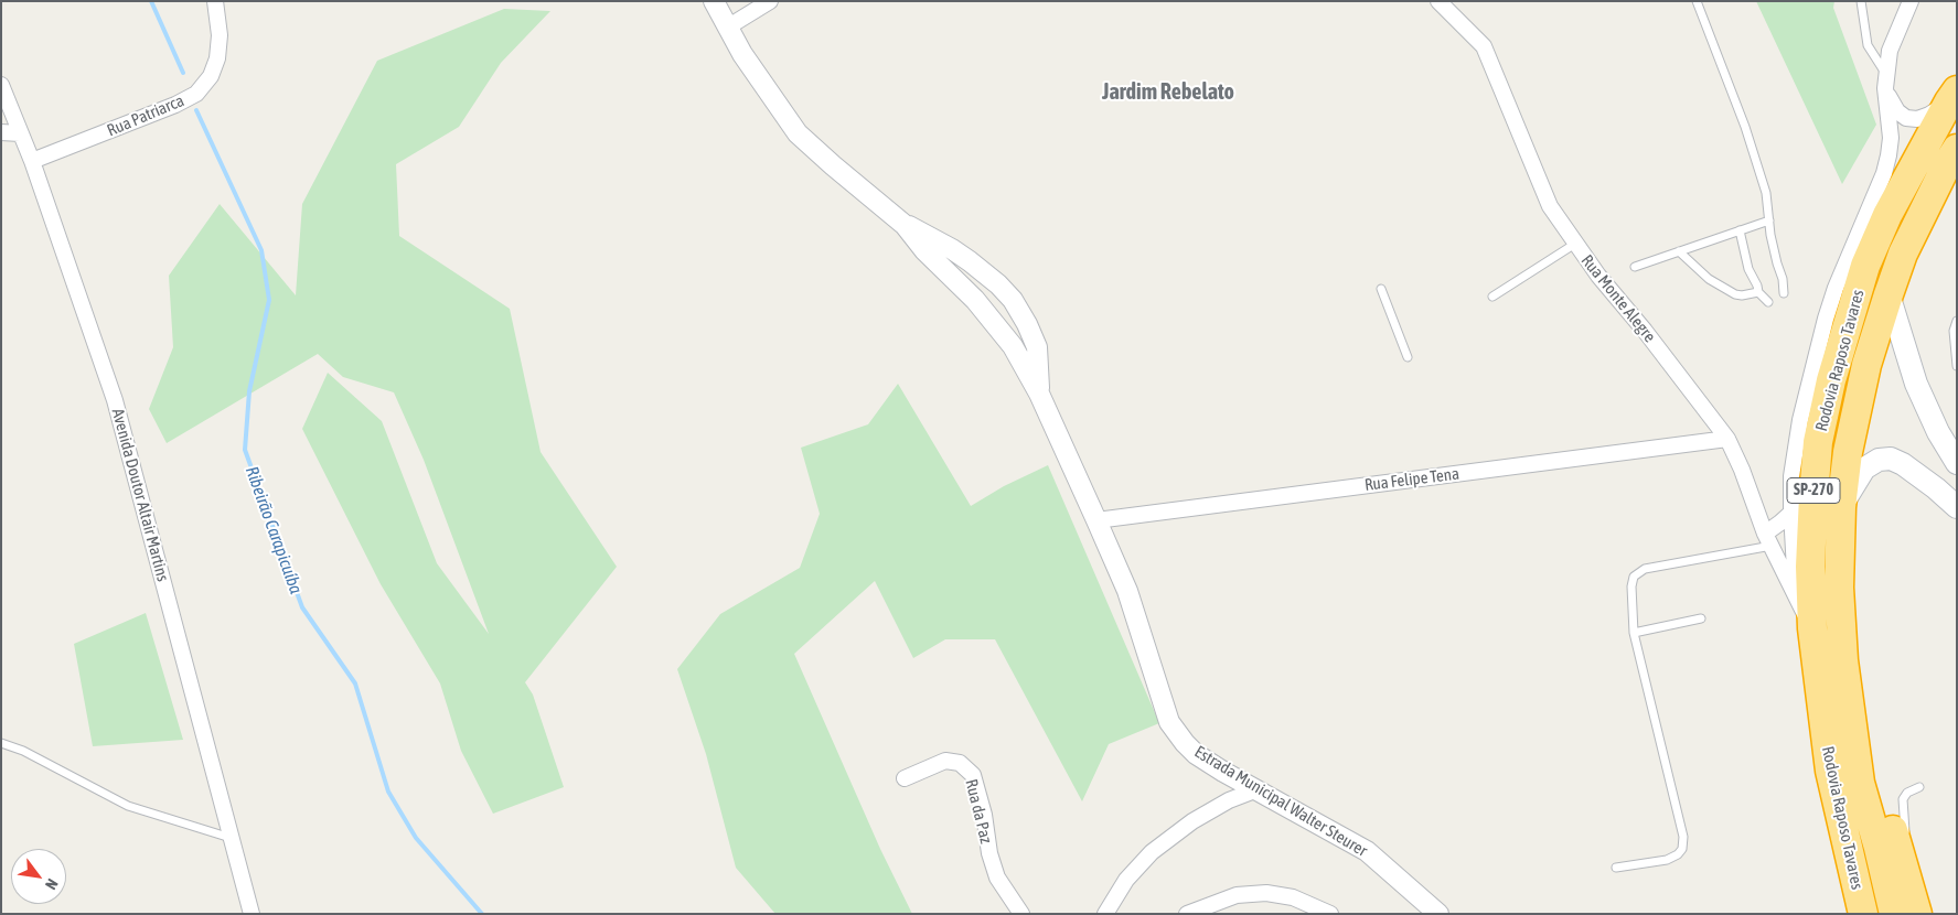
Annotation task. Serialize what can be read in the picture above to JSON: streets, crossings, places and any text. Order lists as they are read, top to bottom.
{
  "streets": {
    "highway": ["Rodovia Raposo Tavares", "SP-270"],
    "street": [
      "Rua Patriarca",
      "Rua Monte Alegre",
      "Rua Felipe Tena",
      "Avenida Doutor Altair Martins",
      "Estrada Municipal Walter Steurer",
      "Rua da Paz"
    ]
  },
  "crossings": [
    ["Rua Patriarca", "Avenida Doutor Altair Martins"],
    ["Rua Monte Alegre", "Rodovia Raposo Tavares"],
    ["Rua Monte Alegre", "Rua Felipe Tena"],
    ["Rua Felipe Tena", "Estrada Municipal Walter Steurer"]
  ],
  "districts": ["Jardim Rebelato"],
  "water": ["Ribeirão Carapicuíba"],
  "north": "bottom right"
}
